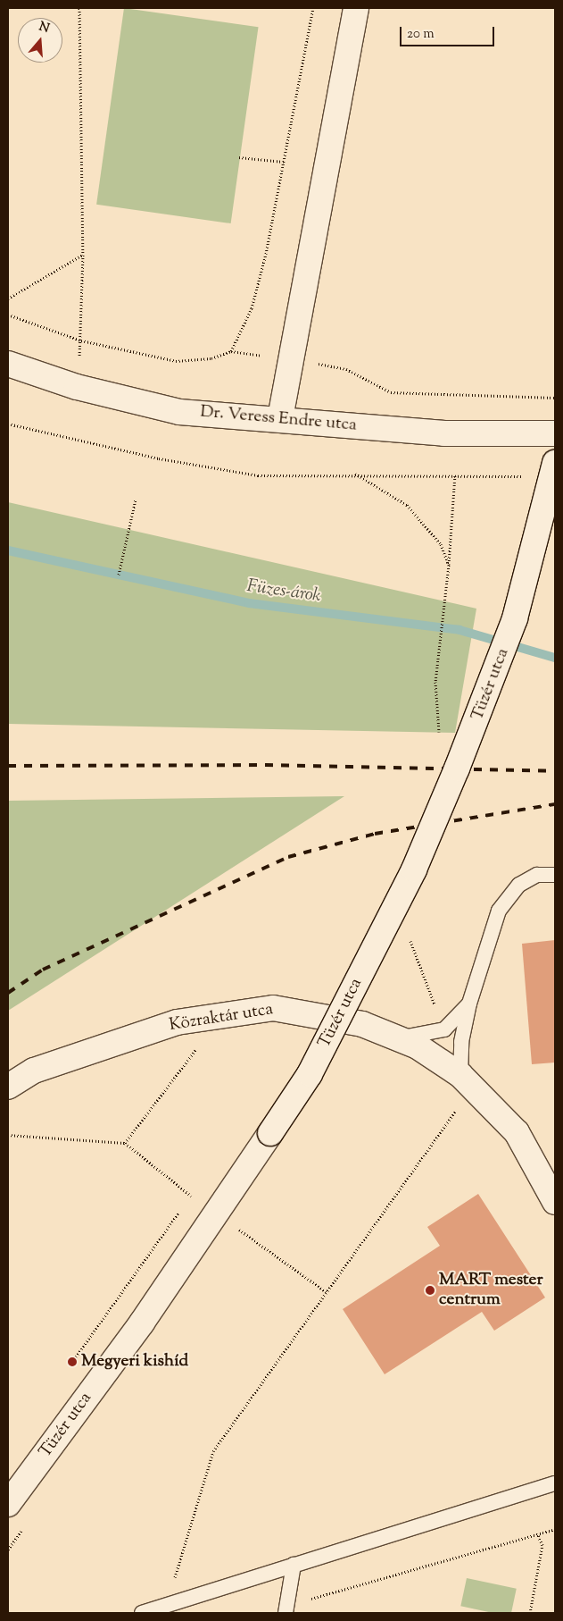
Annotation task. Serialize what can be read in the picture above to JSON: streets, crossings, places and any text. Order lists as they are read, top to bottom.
{
  "streets": {
    "street": ["Dr. Veress Endre utca", "Tüzér utca", "Közraktár utca"]
  },
  "water": ["Füzes-árok"],
  "places": ["MART mester centrum", "Megyeri kishíd"],
  "scale_bar": "20 m",
  "north": "top"
}
